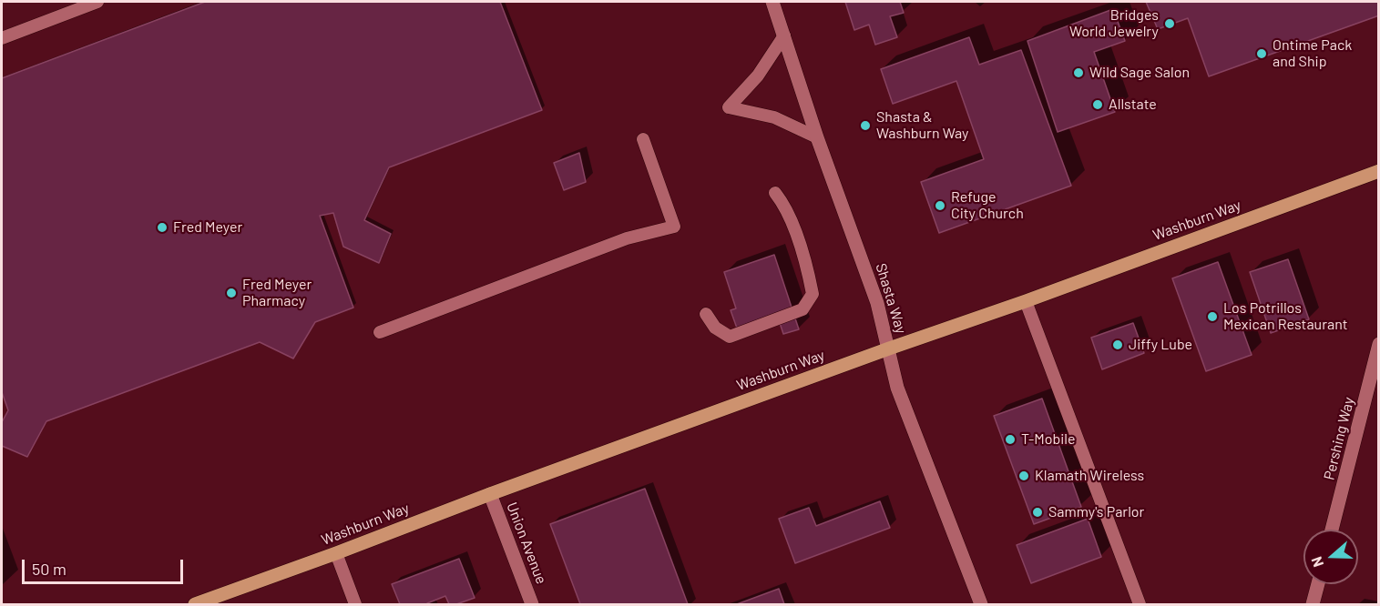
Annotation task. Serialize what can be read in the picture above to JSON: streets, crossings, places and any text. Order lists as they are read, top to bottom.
{
  "streets": {
    "main road": [
      "Washburn Way",
      "Shasta Way",
      "Pershing Way",
      "Union Avenue"
    ]
  },
  "crossings": [
    ["Washburn Way", "Shasta Way"],
    ["Washburn Way", "Union Avenue"]
  ],
  "places": [
    "Bridges World Jewelry",
    "Ontime Pack and Ship",
    "Wild Sage Salon",
    "Allstate",
    "Shasta & Washburn Way",
    "Refuge City Church",
    "Fred Meyer",
    "Fred Meyer Pharmacy",
    "Los Potrillos Mexican Restaurant",
    "Jiffy Lube",
    "T-Mobile",
    "Klamath Wireless",
    "Sammy's Parlor"
  ],
  "scale_bar": "50 m",
  "north": "left"
}
